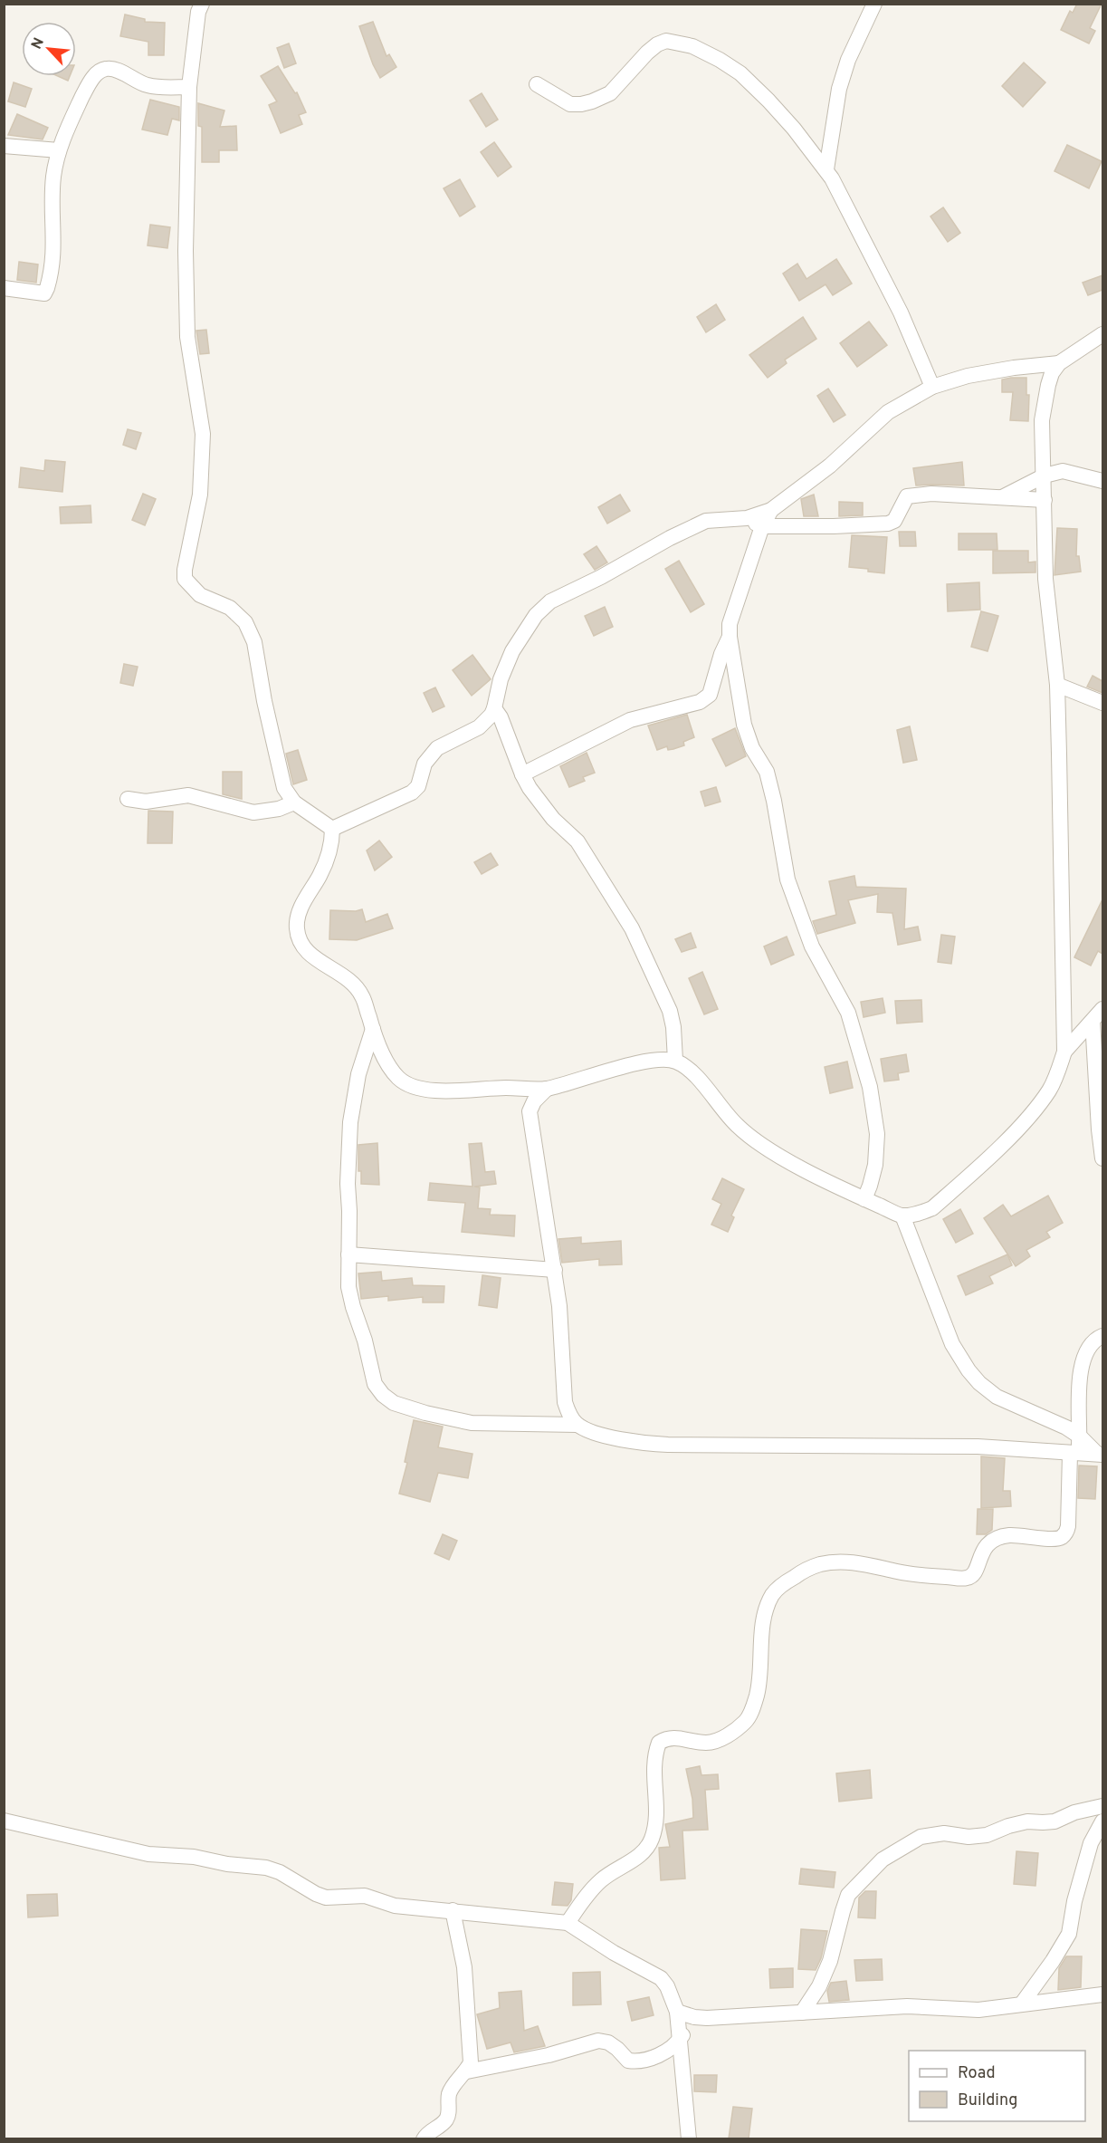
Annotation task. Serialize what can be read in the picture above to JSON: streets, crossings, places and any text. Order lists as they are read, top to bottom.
{
  "legend": ["Road", "Building"],
  "north": "top left"
}
